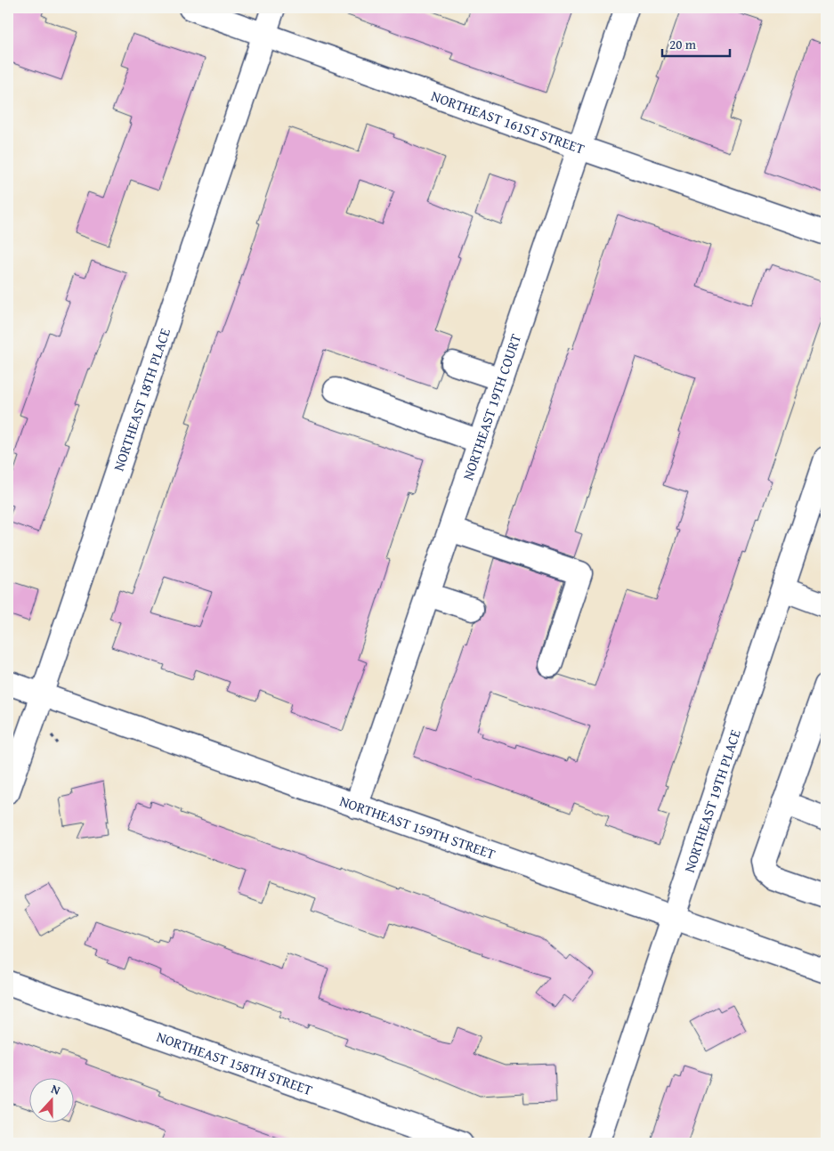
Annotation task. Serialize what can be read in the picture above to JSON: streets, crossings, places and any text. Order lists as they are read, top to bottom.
{
  "streets": {
    "street": [
      "NORTHEAST 161ST STREET",
      "NORTHEAST 18TH PLACE",
      "NORTHEAST 19TH COURT",
      "NORTHEAST 19TH PLACE",
      "NORTHEAST 159TH STREET",
      "NORTHEAST 158TH STREET"
    ]
  },
  "crossings": [
    ["NORTHEAST 161ST STREET", "NORTHEAST 18TH PLACE"],
    ["NORTHEAST 161ST STREET", "NORTHEAST 19TH COURT"],
    ["NORTHEAST 18TH PLACE", "NORTHEAST 159TH STREET"],
    ["NORTHEAST 19TH COURT", "NORTHEAST 159TH STREET"],
    ["NORTHEAST 19TH PLACE", "NORTHEAST 159TH STREET"]
  ],
  "scale_bar": "20 m",
  "north": "top"
}
